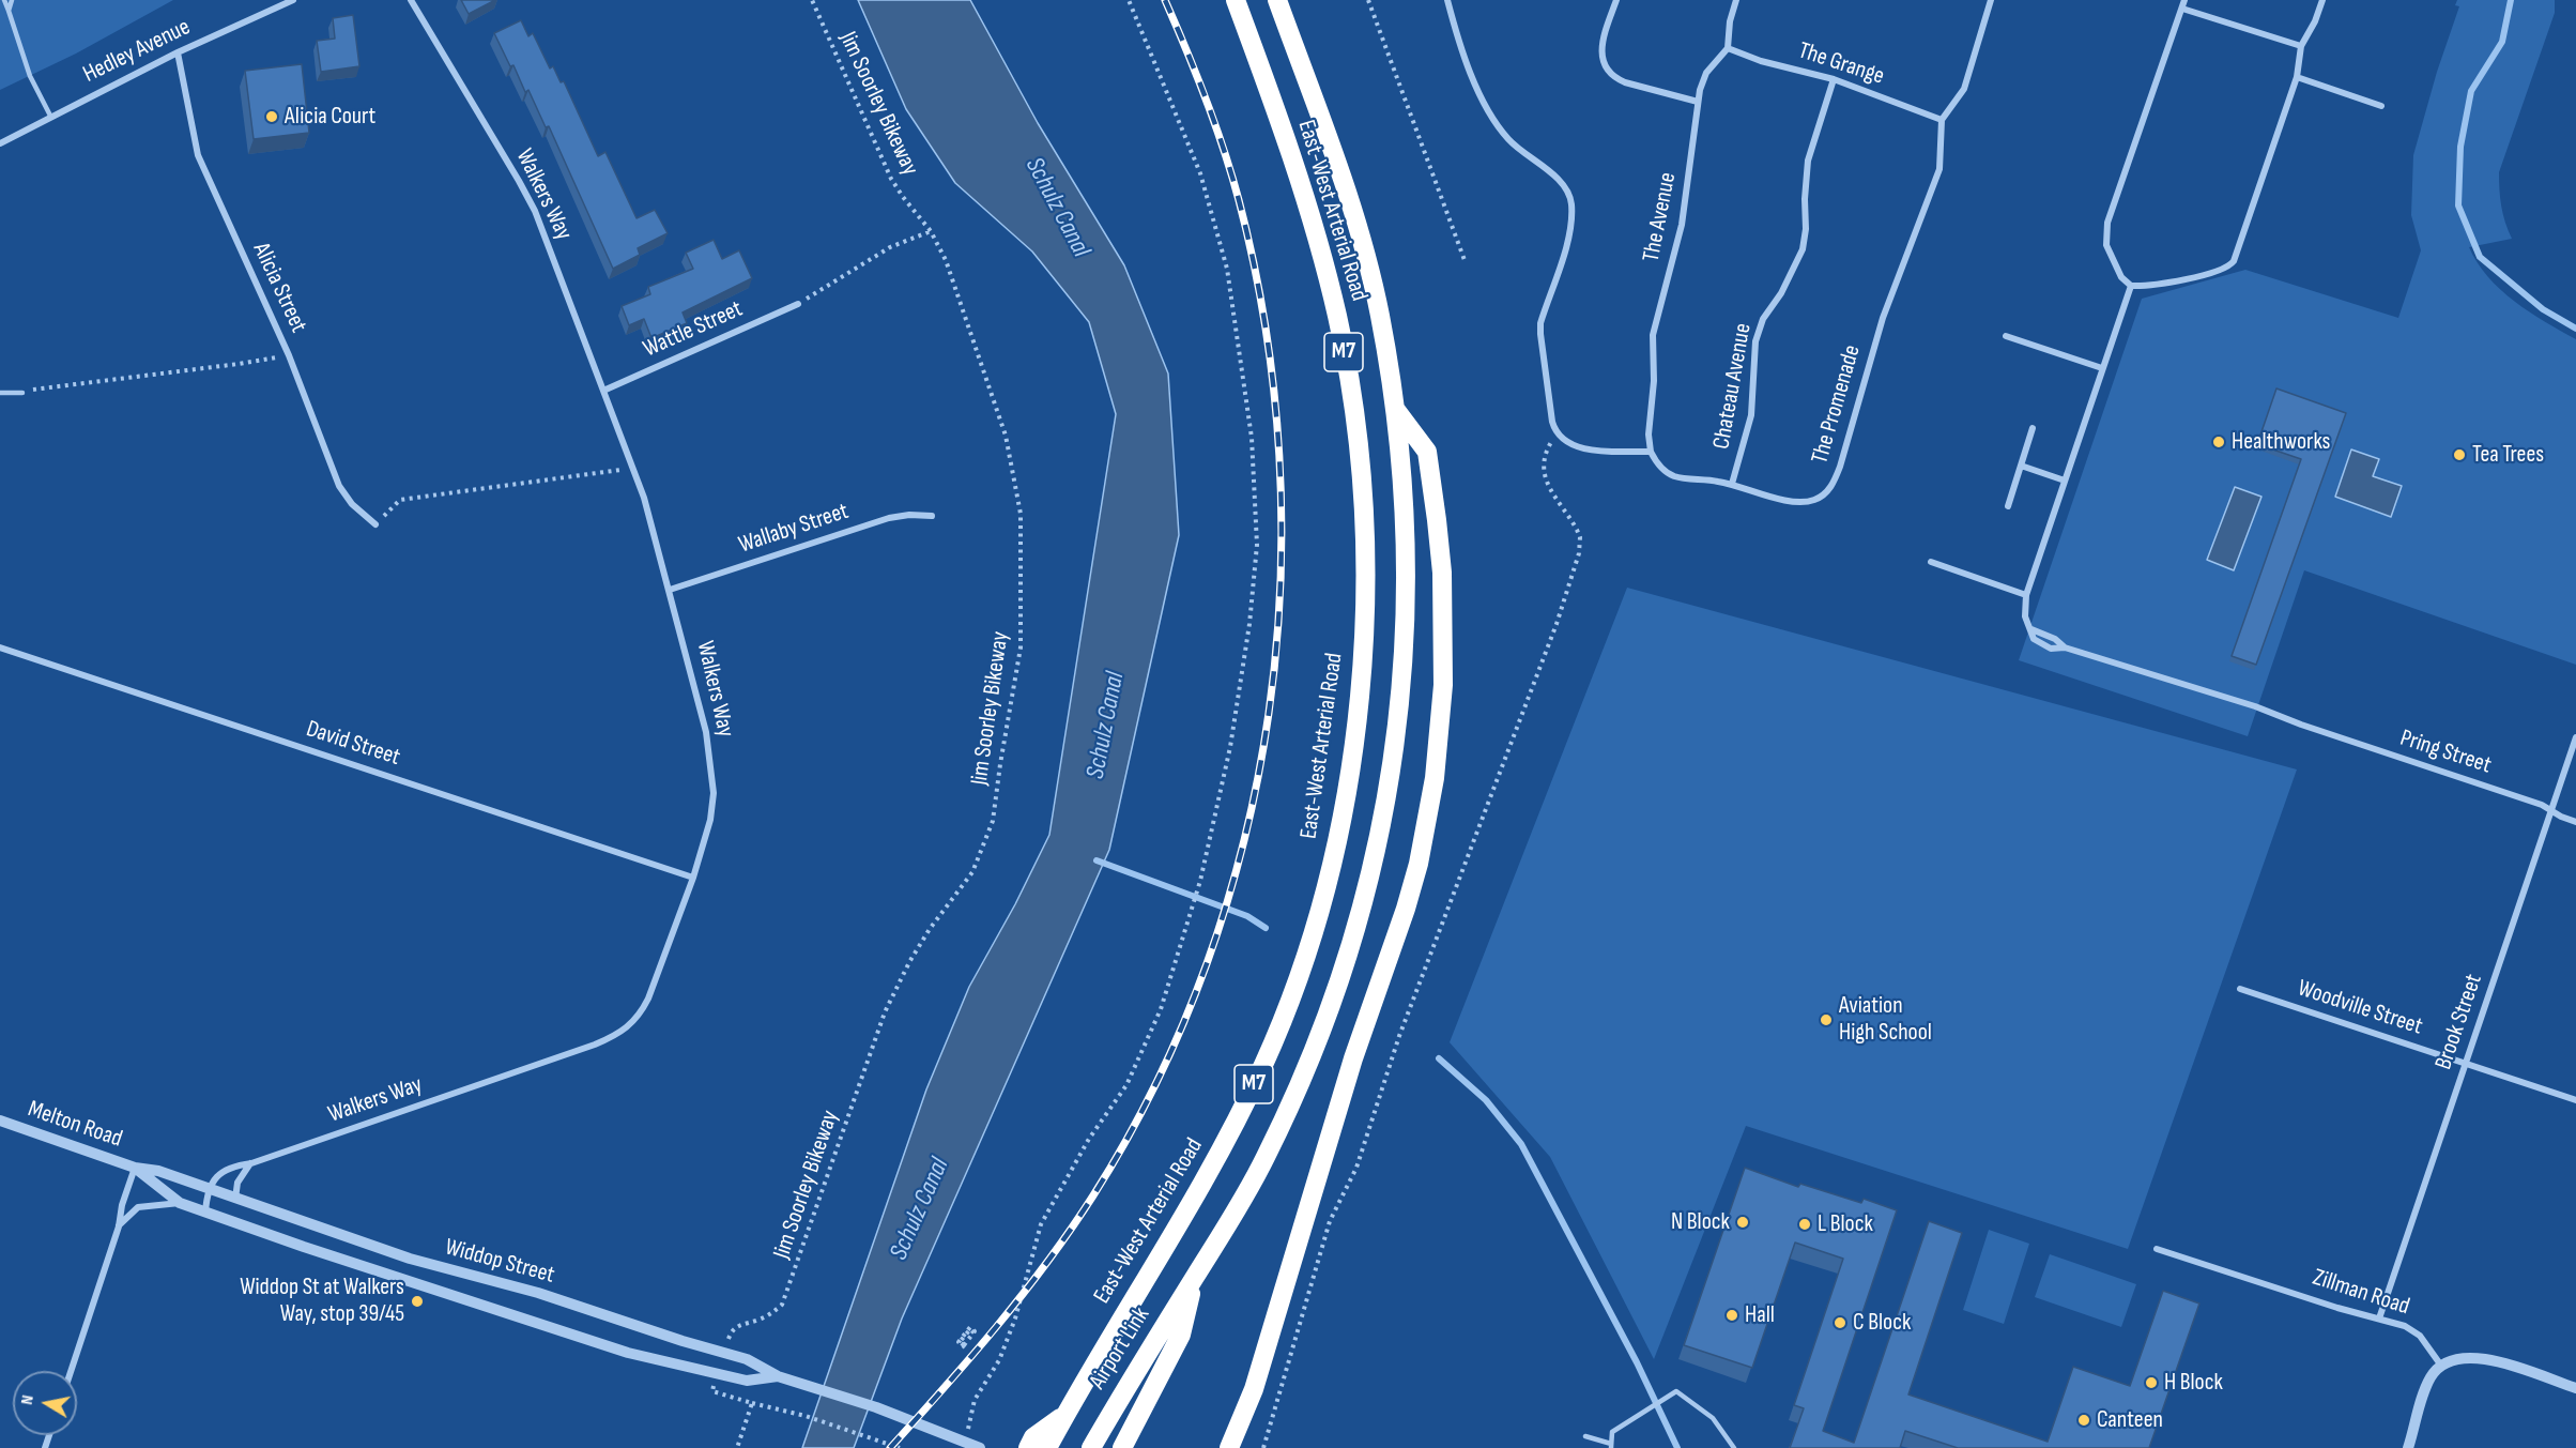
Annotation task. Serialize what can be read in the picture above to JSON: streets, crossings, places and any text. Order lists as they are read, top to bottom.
{
  "streets": {
    "highway": ["East-West Arterial Road", "M7", "Airport Link"],
    "street": [
      "Hedley Avenue",
      "The Grange",
      "Walkers Way",
      "The Avenue",
      "Alicia Street",
      "Wattle Street",
      "Chateau Avenue",
      "The Promenade",
      "Wallaby Street",
      "David Street",
      "Pring Street",
      "Woodville Street",
      "Brook Street",
      "Melton Road",
      "Widdop Street",
      "Zillman Road"
    ],
    "path": ["Jim Soorley Bikeway"]
  },
  "crossings": [
    ["Hedley Avenue", "Alicia Street"],
    ["The Grange", "The Avenue"],
    ["The Grange", "Chateau Avenue"],
    ["The Grange", "The Promenade"],
    ["Walkers Way", "Wattle Street"],
    ["Walkers Way", "Wallaby Street"],
    ["Walkers Way", "David Street"],
    ["Walkers Way", "Melton Road"],
    ["Walkers Way", "Widdop Street"],
    ["East-West Arterial Road", "Airport Link"],
    ["The Avenue", "The Promenade"],
    ["Chateau Avenue", "The Promenade"],
    ["Pring Street", "Brook Street"],
    ["Woodville Street", "Brook Street"],
    ["Brook Street", "Zillman Road"],
    ["Melton Road", "Widdop Street"]
  ],
  "water": ["Schulz Canal"],
  "places": [
    "Alicia Court",
    "Healthworks",
    "Tea Trees",
    "Aviation High School",
    "N Block",
    "L Block",
    "Widdop St at Walkers Way, stop 39/45",
    "Hall",
    "C Block",
    "H Block",
    "Canteen"
  ],
  "north": "left"
}
